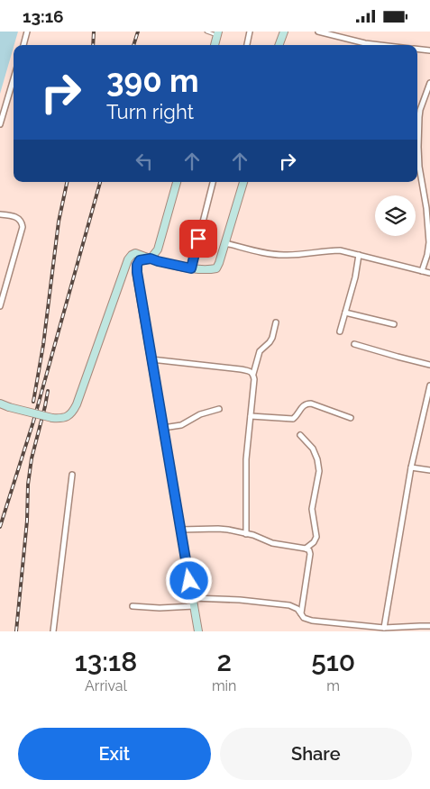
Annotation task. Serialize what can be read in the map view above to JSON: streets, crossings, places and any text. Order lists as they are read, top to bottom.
{
  "page": {
    "status": "13:16",
    "turn": ["390 m", "Turn right"],
    "eta": [
      "13:18",
      "Arrival",
      "2",
      "min",
      "510",
      "m"
    ],
    "buttons": ["Exit", "Share"]
  }
}
